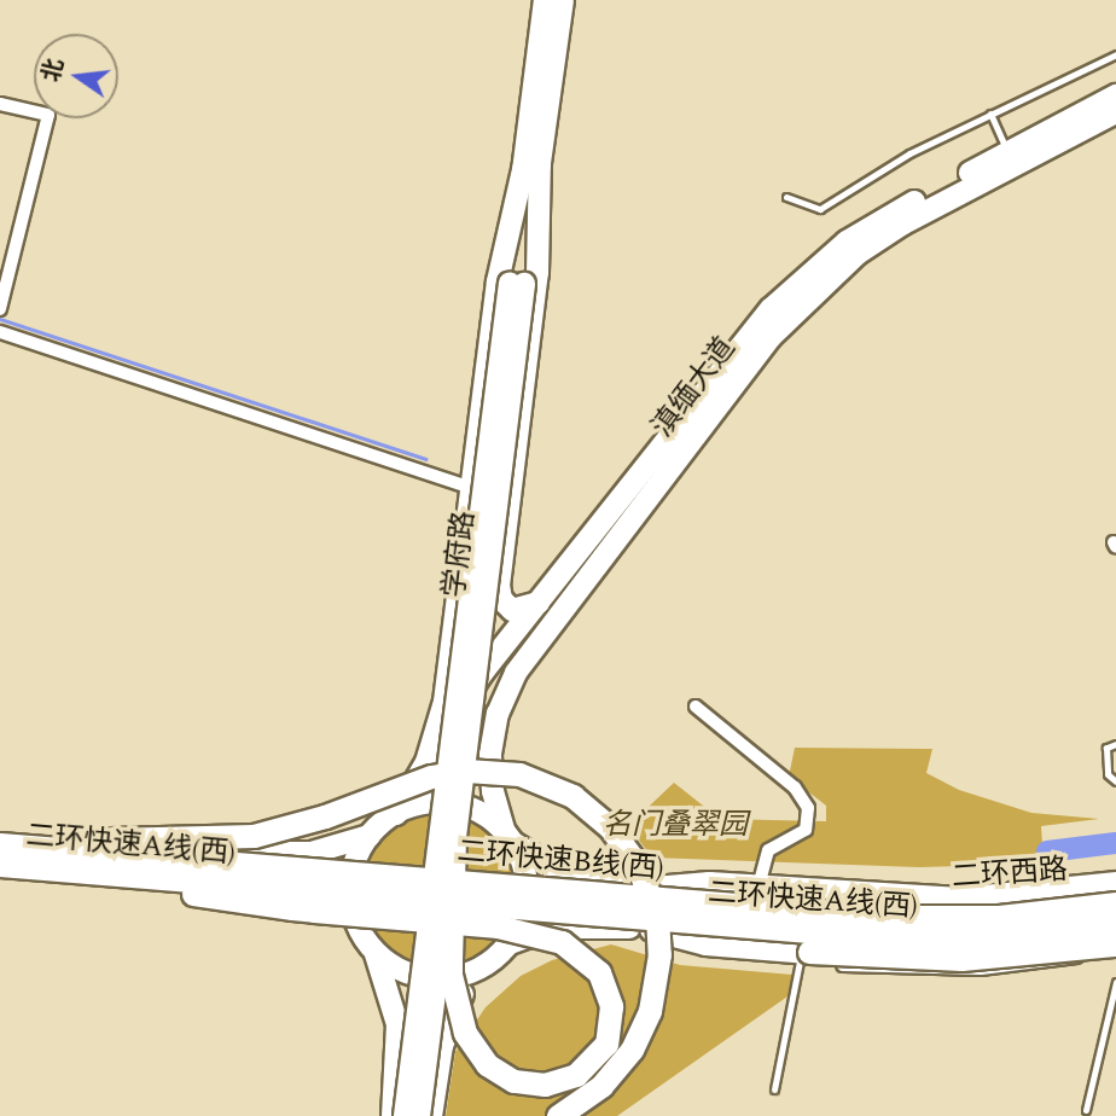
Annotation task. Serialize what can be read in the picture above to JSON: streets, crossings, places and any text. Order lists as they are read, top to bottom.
{
  "streets": {
    "highway": ["二环快速A线(西)", "二环快速B线(西)"],
    "main road": ["滇缅大道", "学府路", "二环西路"]
  },
  "crossings": [
    ["滇缅大道", "学府路"],
    ["滇缅大道", "二环西路"],
    ["学府路", "二环西路"]
  ],
  "parks": ["名门叠翠园"],
  "north": "left"
}
